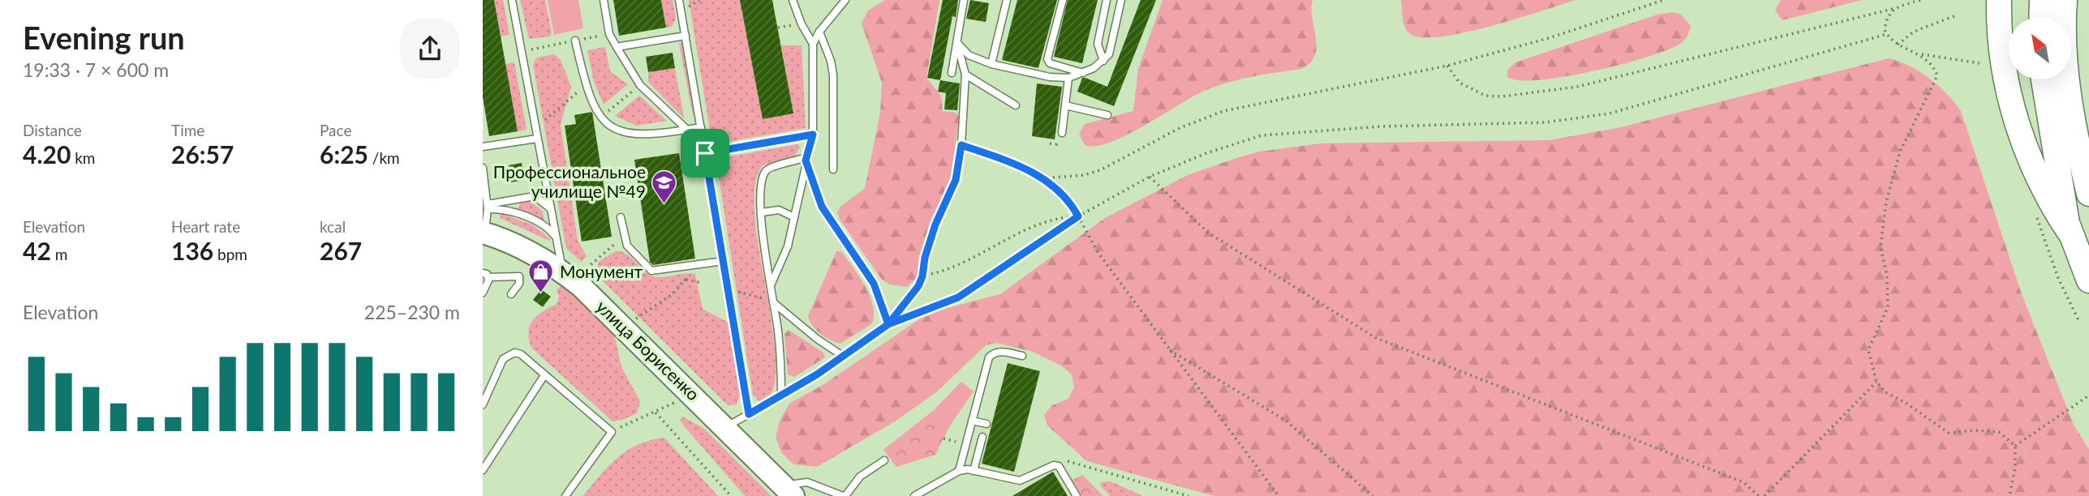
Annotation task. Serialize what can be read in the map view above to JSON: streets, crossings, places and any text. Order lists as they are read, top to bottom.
{
  "streets": {
    "main road": ["улица Борисенко"]
  },
  "places": {
    "school or university": ["Профессиональное училище №49"],
    "shop": ["Монумент"]
  },
  "north": "top left",
  "page": {
    "heading": ["Evening run", "19:33 · 7 × 600 m"],
    "stats": [
      ["Distance", "4.20 km"],
      ["Time", "26:57"],
      ["Pace", "6:25 /km"],
      ["Elevation", "42 m"],
      ["Heart rate", "136 bpm"],
      ["kcal", "267"]
    ],
    "chart": ["Elevation", "225–230 m"]
  }
}
